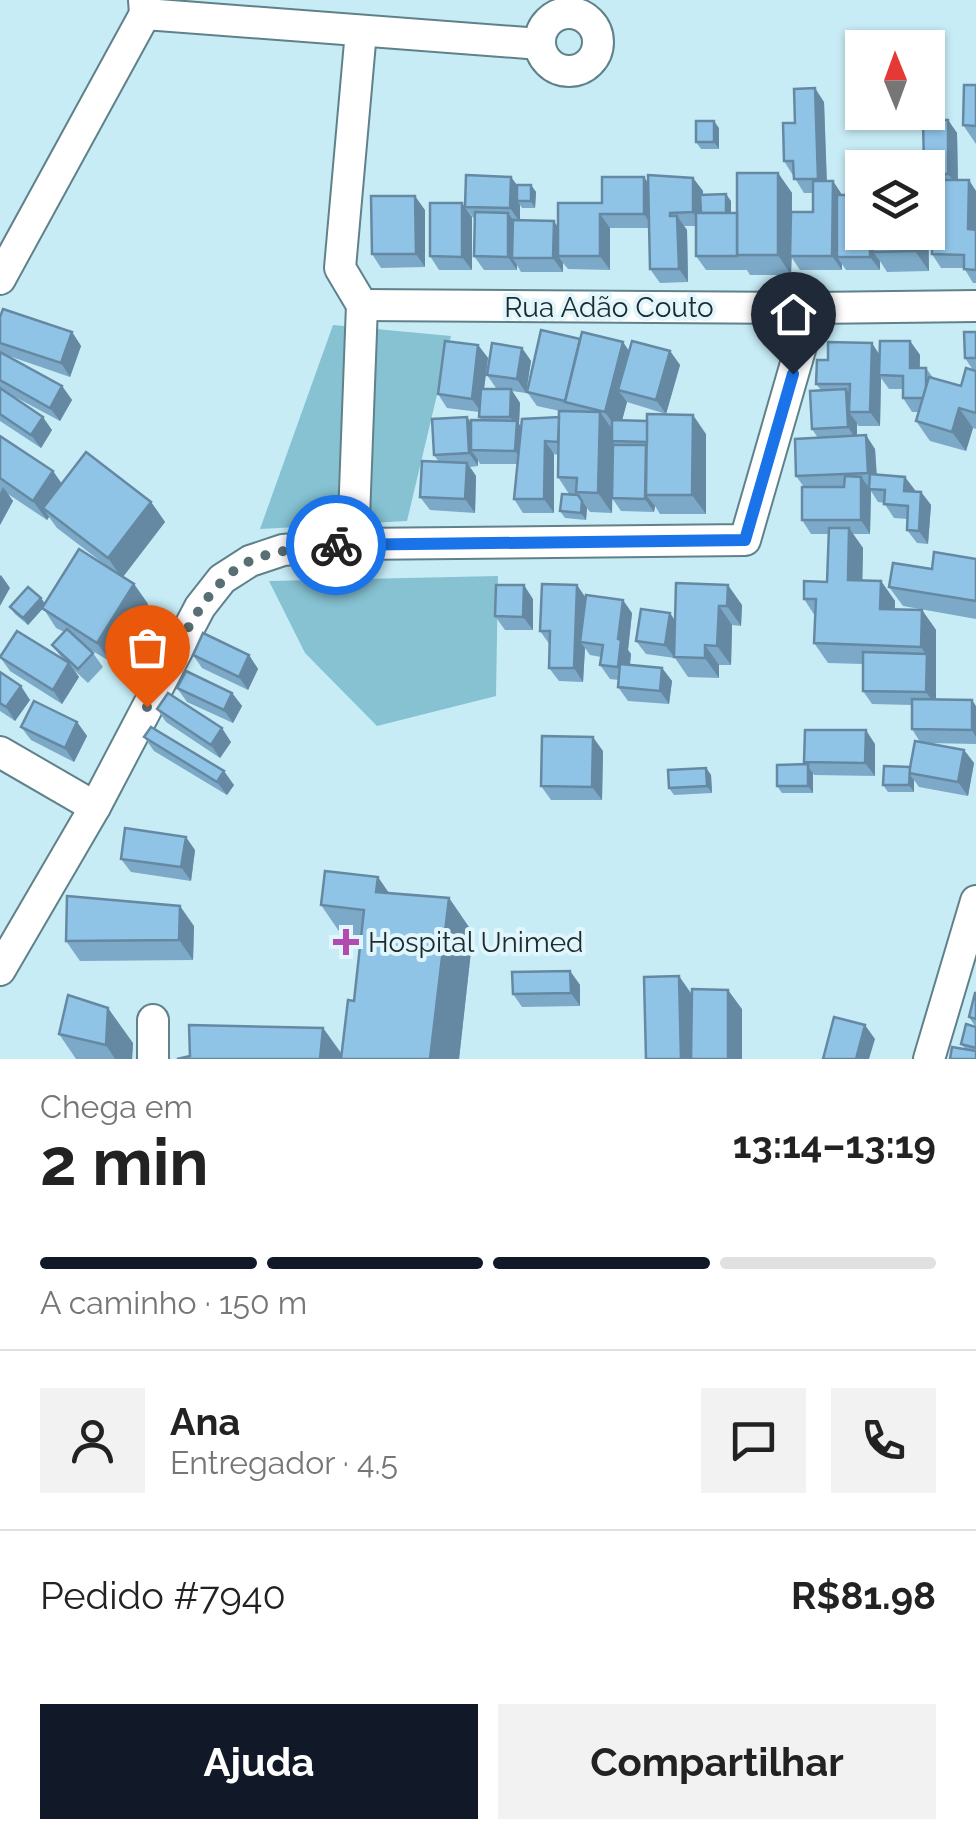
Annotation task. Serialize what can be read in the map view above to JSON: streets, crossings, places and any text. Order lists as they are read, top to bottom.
{
  "streets": {
    "street": ["Rua Adão Couto"]
  },
  "places": {
    "health": ["Hospital Unimed"]
  },
  "north": "top",
  "page": {
    "heading": ["2 min", "Chega em", "13:14–13:19"],
    "panel": [
      "Ana",
      "Entregador · 4.5",
      "Pedido #7940",
      "R$81.98"
    ],
    "bar": "A caminho · 150 m",
    "buttons": ["Ajuda", "Compartilhar"]
  }
}
